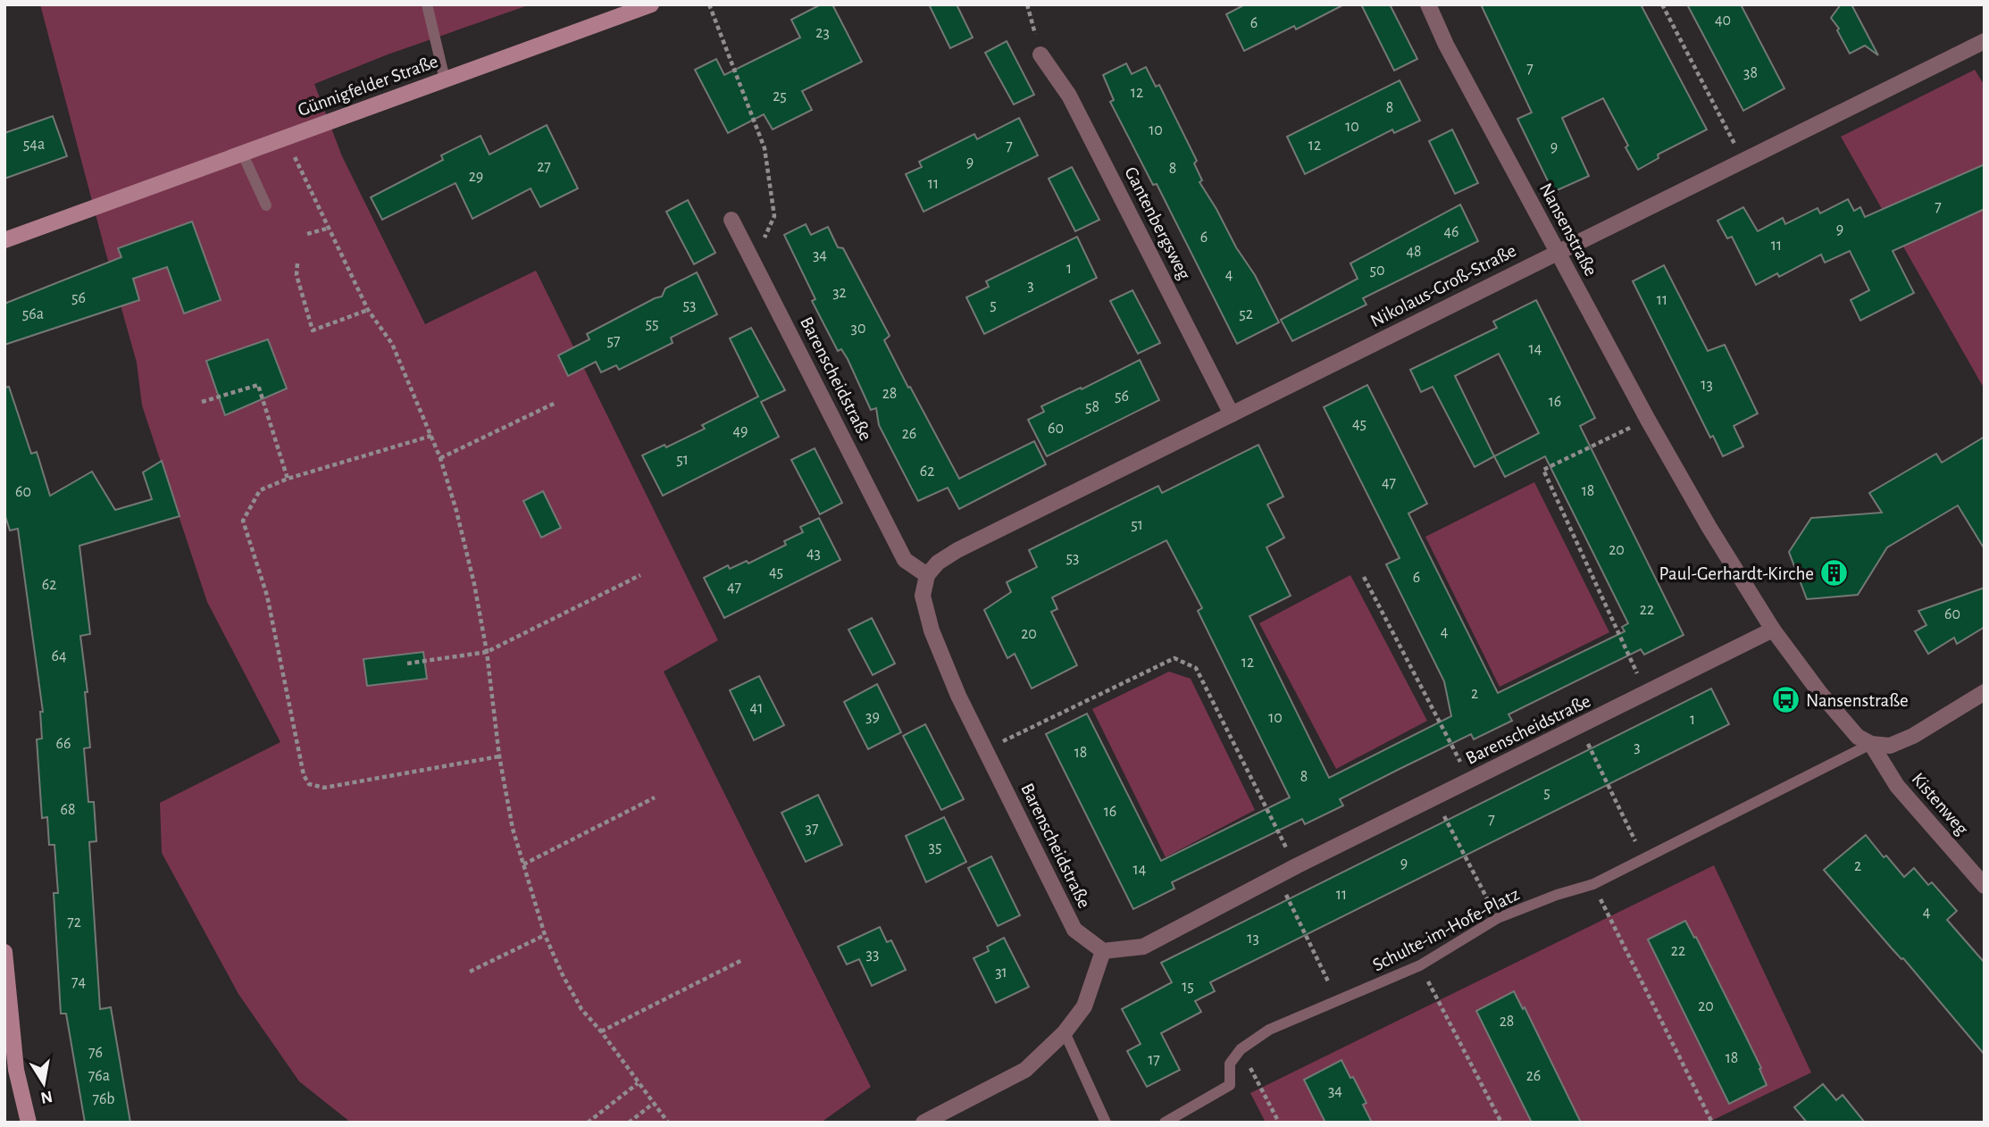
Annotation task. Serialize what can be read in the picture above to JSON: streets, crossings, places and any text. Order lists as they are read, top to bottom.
{
  "streets": {
    "street": [
      "Günnigfelder Straße",
      "Gantenbergsweg",
      "Nansenstraße",
      "Nikolaus-Groß-Straße",
      "Barenscheidstraße",
      "Kistenweg"
    ],
    "lane": ["Schulte-im-Hofe-Platz"]
  },
  "crossings": [
    ["Gantenbergsweg", "Nikolaus-Groß-Straße"],
    ["Nansenstraße", "Nikolaus-Groß-Straße"],
    ["Nansenstraße", "Barenscheidstraße"],
    ["Nansenstraße", "Kistenweg"],
    ["Nansenstraße", "Schulte-im-Hofe-Platz"],
    ["Nikolaus-Groß-Straße", "Barenscheidstraße"],
    ["Kistenweg", "Schulte-im-Hofe-Platz"]
  ],
  "places": {
    "building": ["Paul-Gerhardt-Kirche"],
    "bus stop": ["Nansenstraße"]
  },
  "house_numbers": [
    "40",
    "6",
    "23",
    "7",
    "38",
    "12",
    "25",
    "8",
    "10",
    "10",
    "54a",
    "12",
    "7",
    "9",
    "9",
    "27",
    "8",
    "29",
    "11",
    "7",
    "9",
    "46",
    "6",
    "11",
    "48",
    "34",
    "1",
    "50",
    "4",
    "3",
    "32",
    "56",
    "11",
    "53",
    "5",
    "56a",
    "52",
    "55",
    "30",
    "57",
    "14",
    "13",
    "28",
    "56",
    "16",
    "58",
    "45",
    "60",
    "49",
    "26",
    "51",
    "62",
    "47",
    "18",
    "60",
    "51",
    "20",
    "43",
    "53",
    "45",
    "6",
    "62",
    "47",
    "22",
    "60",
    "4",
    "20",
    "64",
    "12",
    "2",
    "41",
    "39",
    "10",
    "1",
    "66",
    "3",
    "18",
    "8",
    "5",
    "68",
    "16",
    "7",
    "37",
    "35",
    "9",
    "2",
    "14",
    "11",
    "4",
    "72",
    "13",
    "22",
    "33",
    "31",
    "74",
    "15",
    "20",
    "28",
    "76",
    "18",
    "17",
    "76a",
    "26",
    "34",
    "76b"
  ],
  "north": "bottom"
}
